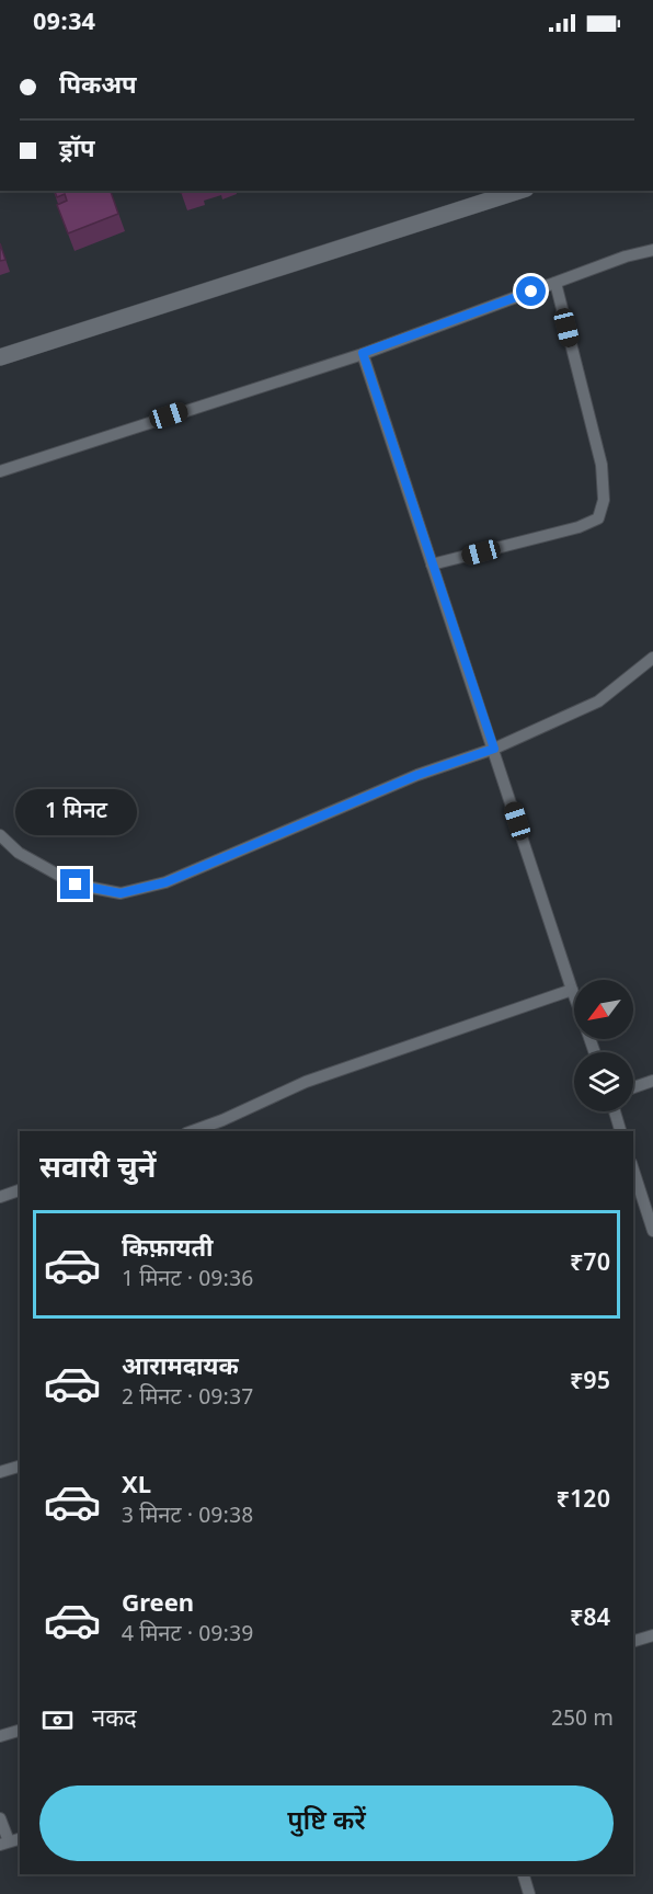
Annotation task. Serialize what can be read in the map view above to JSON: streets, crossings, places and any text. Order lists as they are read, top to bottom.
{
  "north": "bottom left",
  "page": {
    "status": "09:34",
    "banner": ["पिकअप", "ड्रॉप"],
    "bubble": "1 मिनट",
    "heading": "सवारी चुनें",
    "list": [
      {
        "name": "किफ़ायती",
        "note": "1 मिनट · 09:36",
        "value": "₹70"
      },
      {
        "name": "आरामदायक",
        "note": "2 मिनट · 09:37",
        "value": "₹95"
      },
      {
        "name": "XL",
        "note": "3 मिनट · 09:38",
        "value": "₹120"
      },
      {
        "name": "Green",
        "note": "4 मिनट · 09:39",
        "value": "₹84"
      }
    ],
    "pay": ["नकद", "250 m"],
    "buttons": "पुष्टि करें"
  }
}
